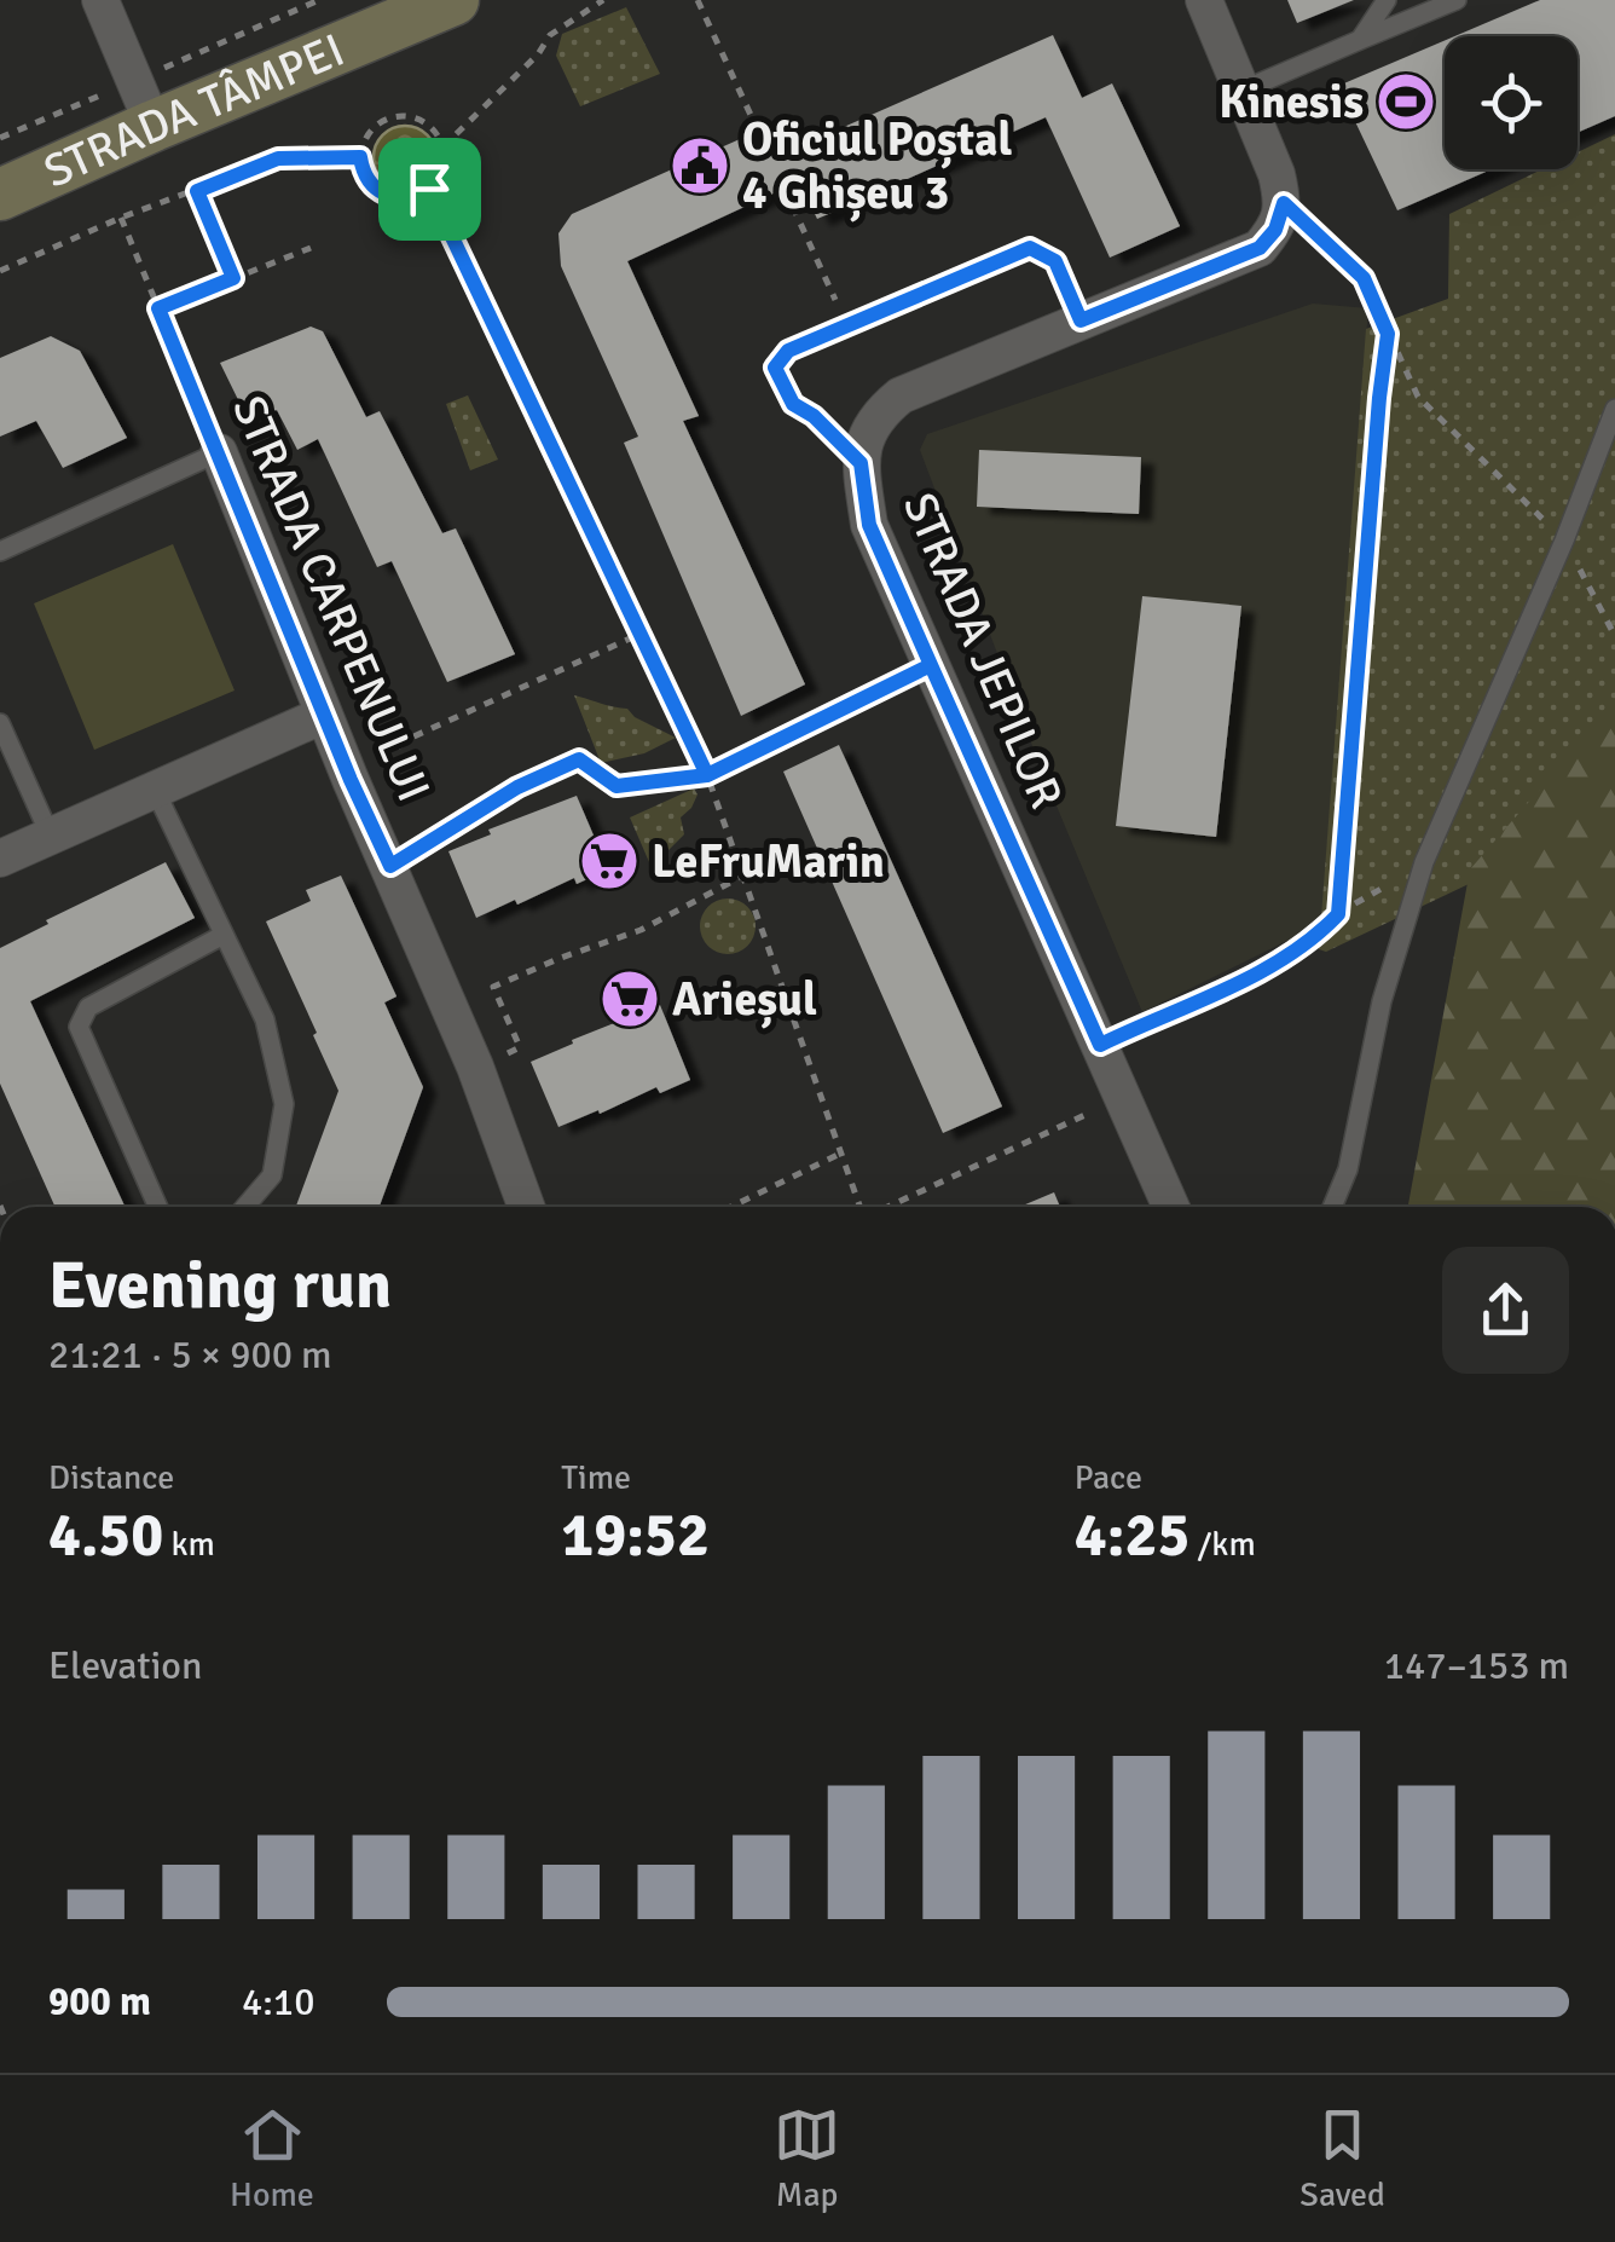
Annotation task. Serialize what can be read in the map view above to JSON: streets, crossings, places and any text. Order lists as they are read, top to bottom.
{
  "streets": {
    "street": ["STRADA TÂMPEI", "STRADA CARPENULUI", "STRADA JEPILOR"]
  },
  "places": {
    "sports": ["Kinesis"],
    "public building": ["Oficiul Poștal 4 Ghișeu 3"],
    "supermarket": ["LeFruMarin", "Arieșul"]
  },
  "page": {
    "heading": ["Evening run", "21:21 · 5 × 900 m"],
    "stats": [
      ["Distance", "4.50 km"],
      ["Time", "19:52"],
      ["Pace", "4:25 /km"]
    ],
    "chart": ["Elevation", "147–153 m"],
    "list": [
      {
        "name": "900 m",
        "note": "4:10"
      }
    ],
    "tabs": ["Home", "Map", "Saved"]
  }
}
